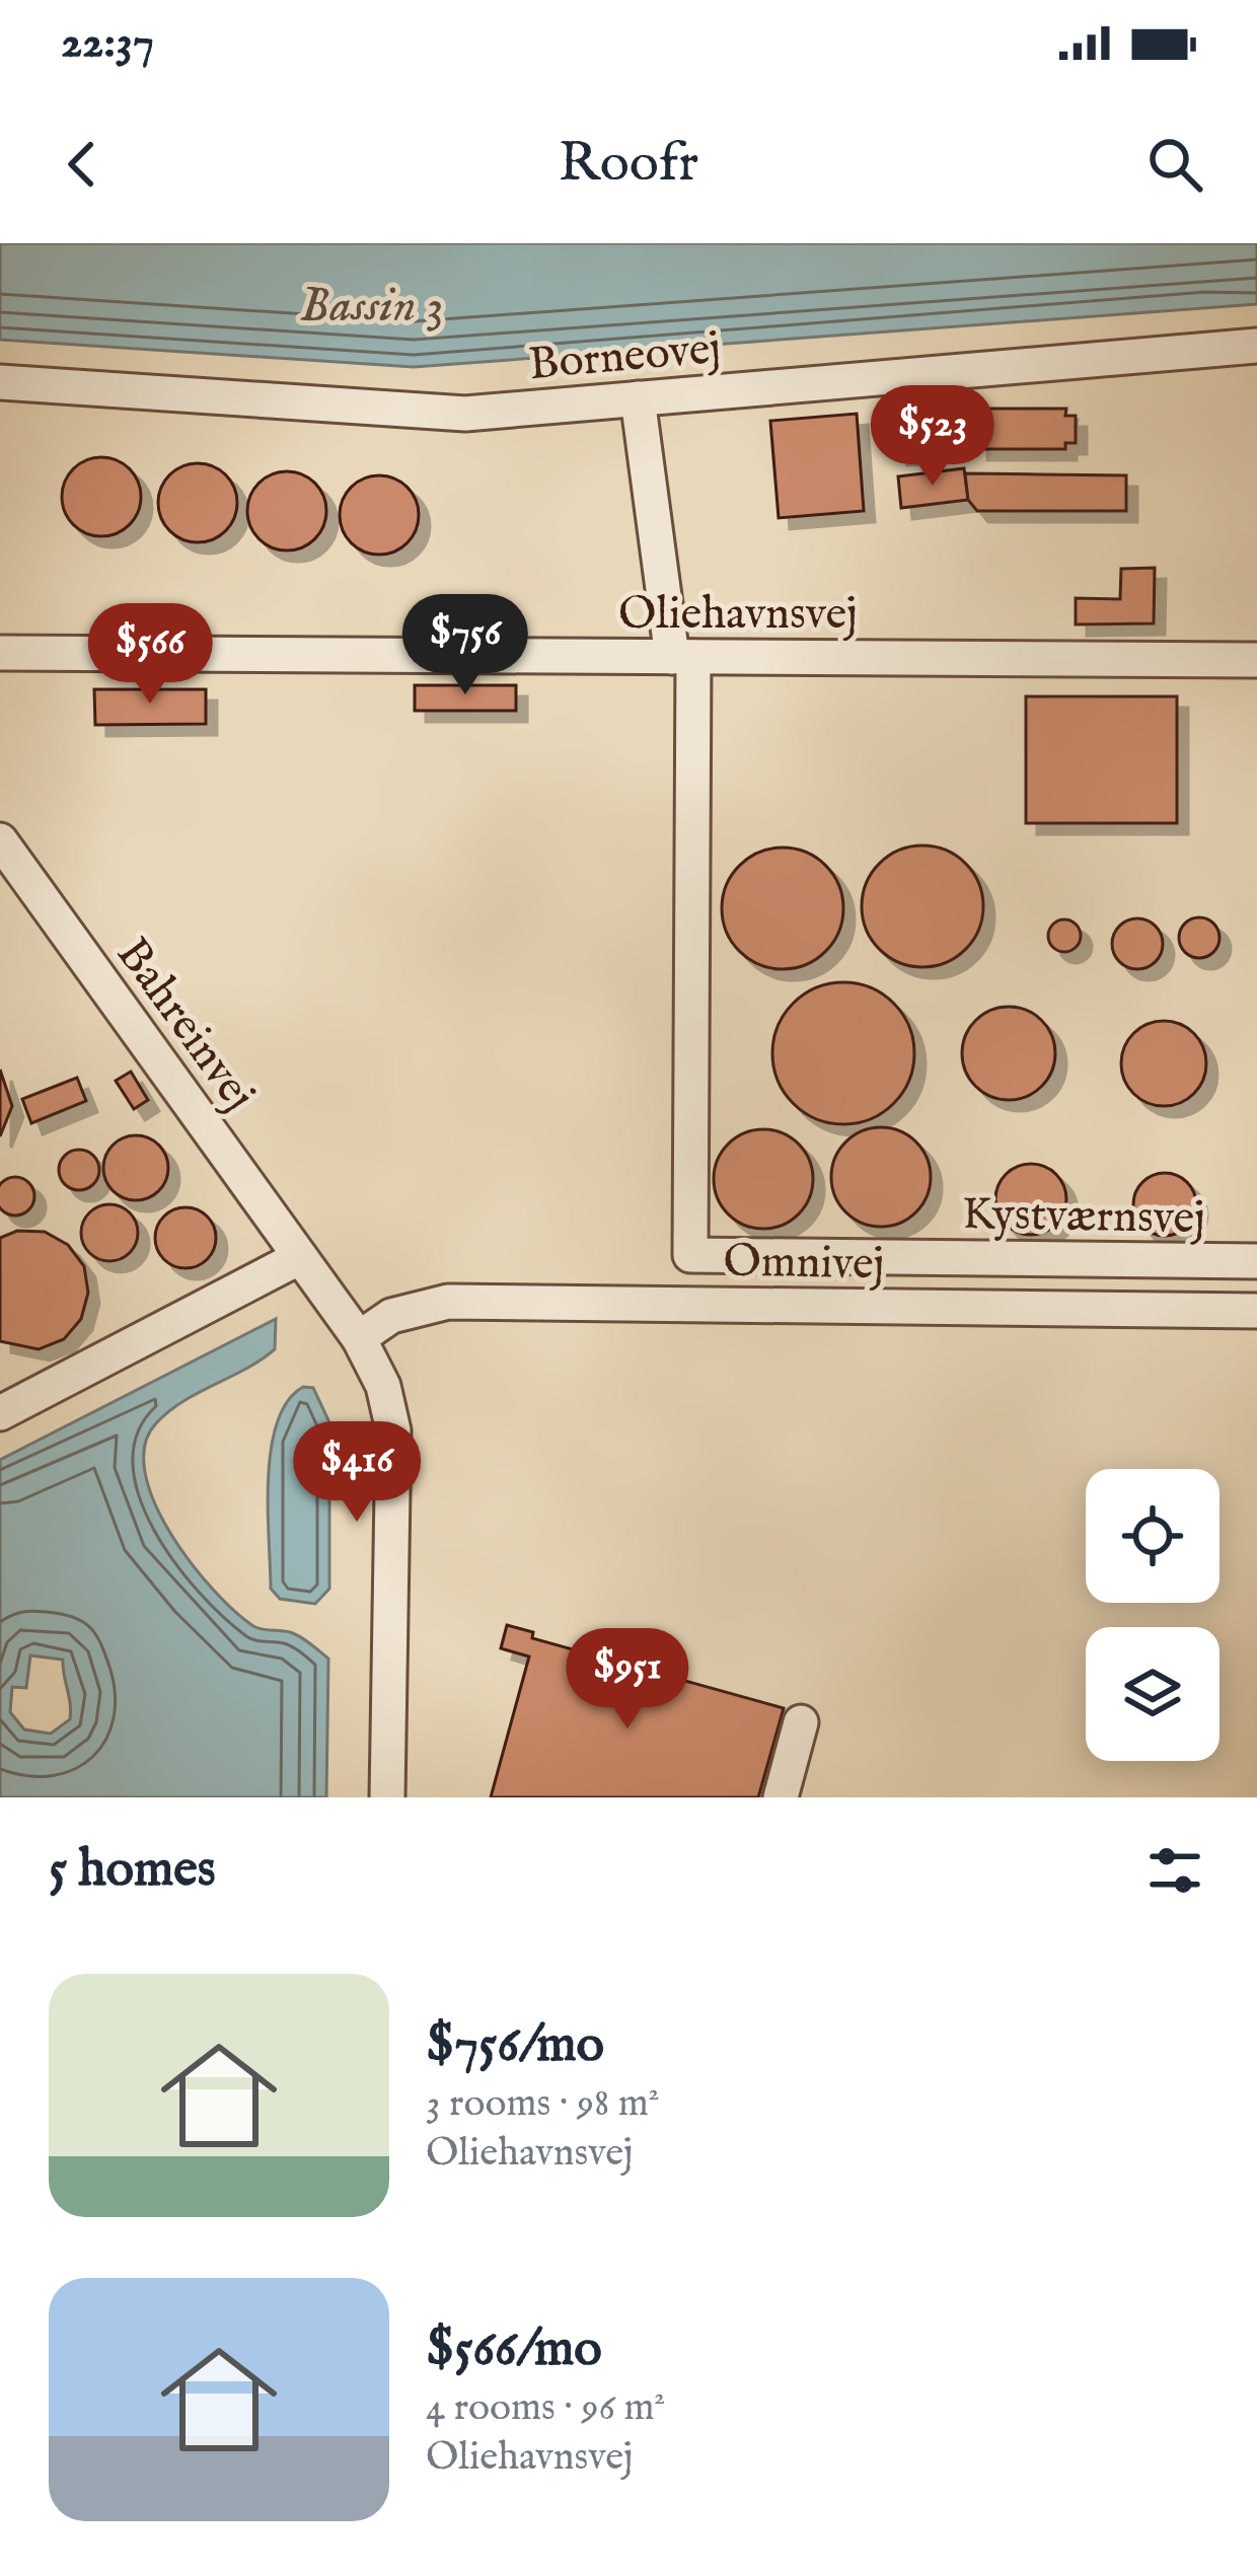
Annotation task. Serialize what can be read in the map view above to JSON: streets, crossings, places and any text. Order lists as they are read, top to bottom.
{
  "streets": {
    "street": [
      "Borneovej",
      "Oliehavnsvej",
      "Bahreinvej",
      "Kystværnsvej",
      "Omnivej"
    ]
  },
  "crossings": [
    ["Oliehavnsvej", "Kystværnsvej"]
  ],
  "water": ["Bassin 3"],
  "page": {
    "status": "22:37",
    "header": "Roofr",
    "price": [
      "$523",
      "$756",
      "$566",
      "$416",
      "$951"
    ],
    "heading": "5 homes",
    "list": [
      {
        "name": "$756/mo",
        "note": "3 rooms · 98 m² · Oliehavnsvej"
      },
      {
        "name": "$566/mo",
        "note": "4 rooms · 96 m² · Oliehavnsvej"
      }
    ]
  }
}
